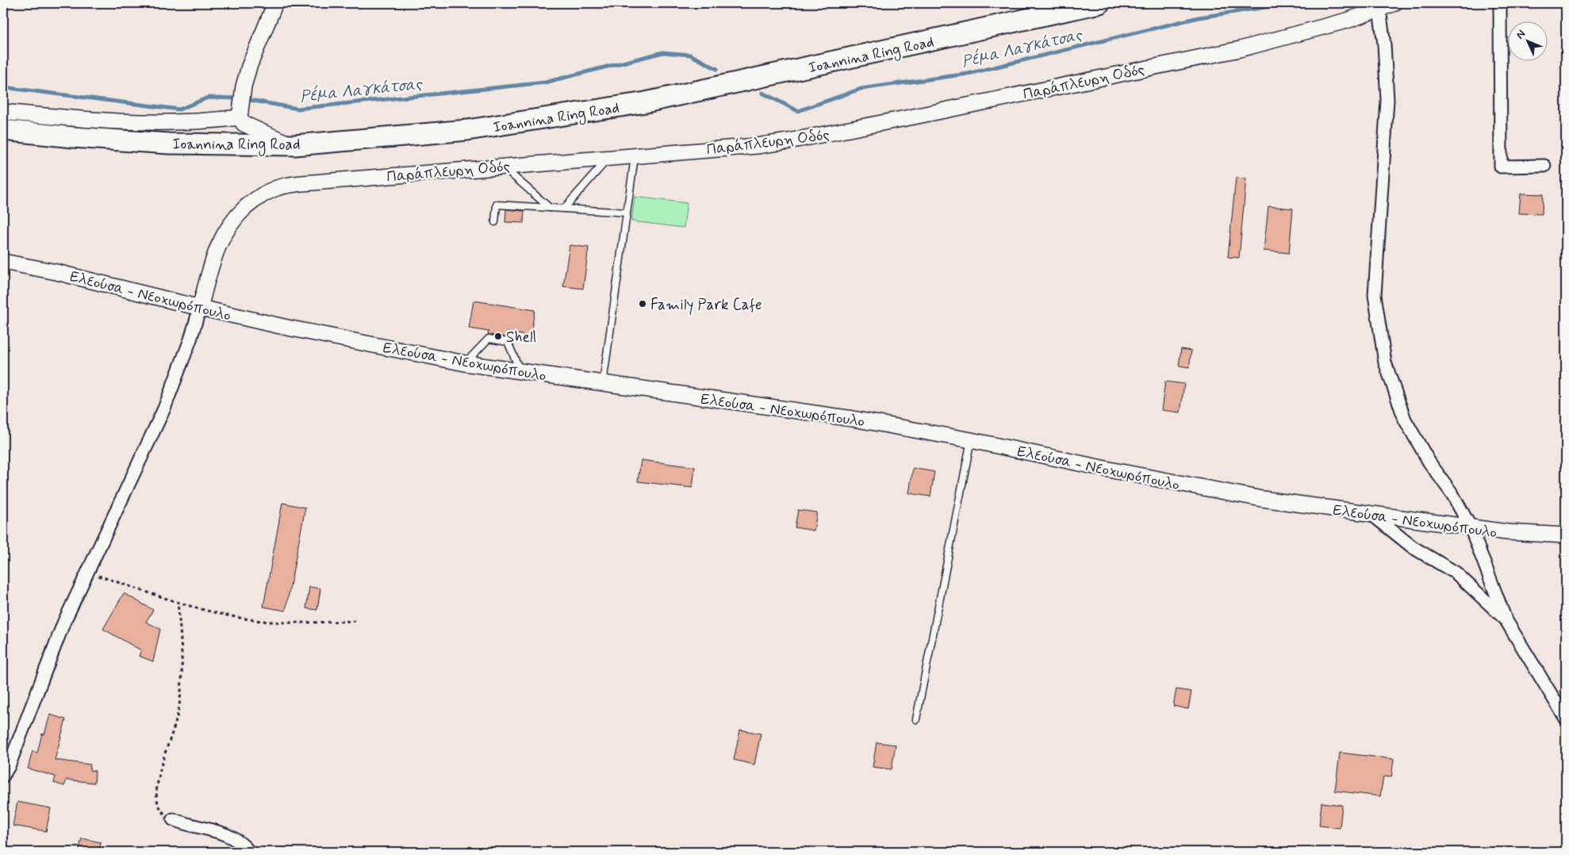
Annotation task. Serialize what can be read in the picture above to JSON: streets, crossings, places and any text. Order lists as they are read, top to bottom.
{
  "streets": {
    "highway": ["Ioannina Ring Road"],
    "street": ["Παράπλευρη Οδός", "Ελεούσα - Νεοχωρόπουλο"]
  },
  "crossings": [
    ["Παράπλευρη Οδός", "Ελεούσα - Νεοχωρόπουλο"]
  ],
  "water": ["Ρέμα Λαγκάτσας"],
  "places": ["Family Park Cafe", "Shell"],
  "north": "top left"
}
